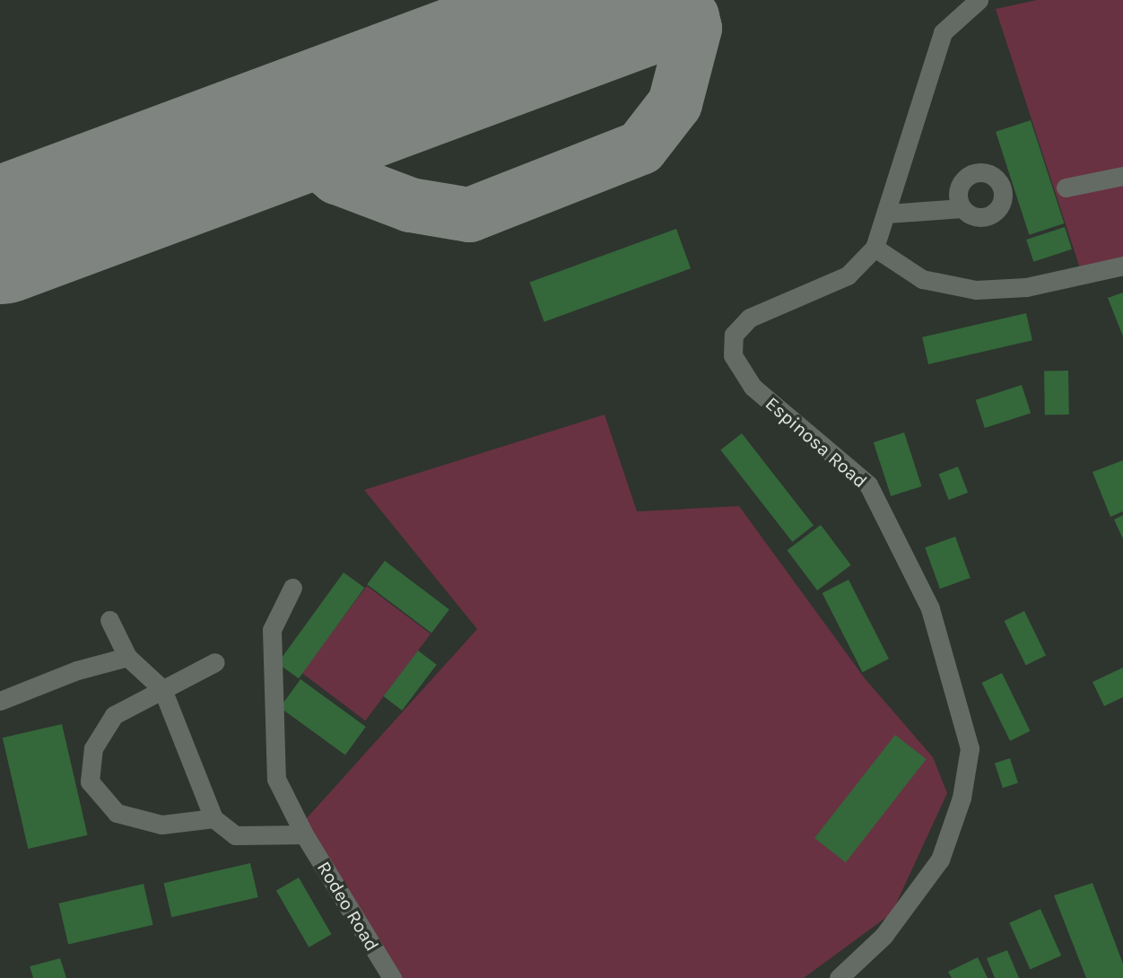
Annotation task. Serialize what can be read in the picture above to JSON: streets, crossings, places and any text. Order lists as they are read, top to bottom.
{
  "streets": {
    "street": ["Espinosa Road", "Rodeo Road"]
  }
}
